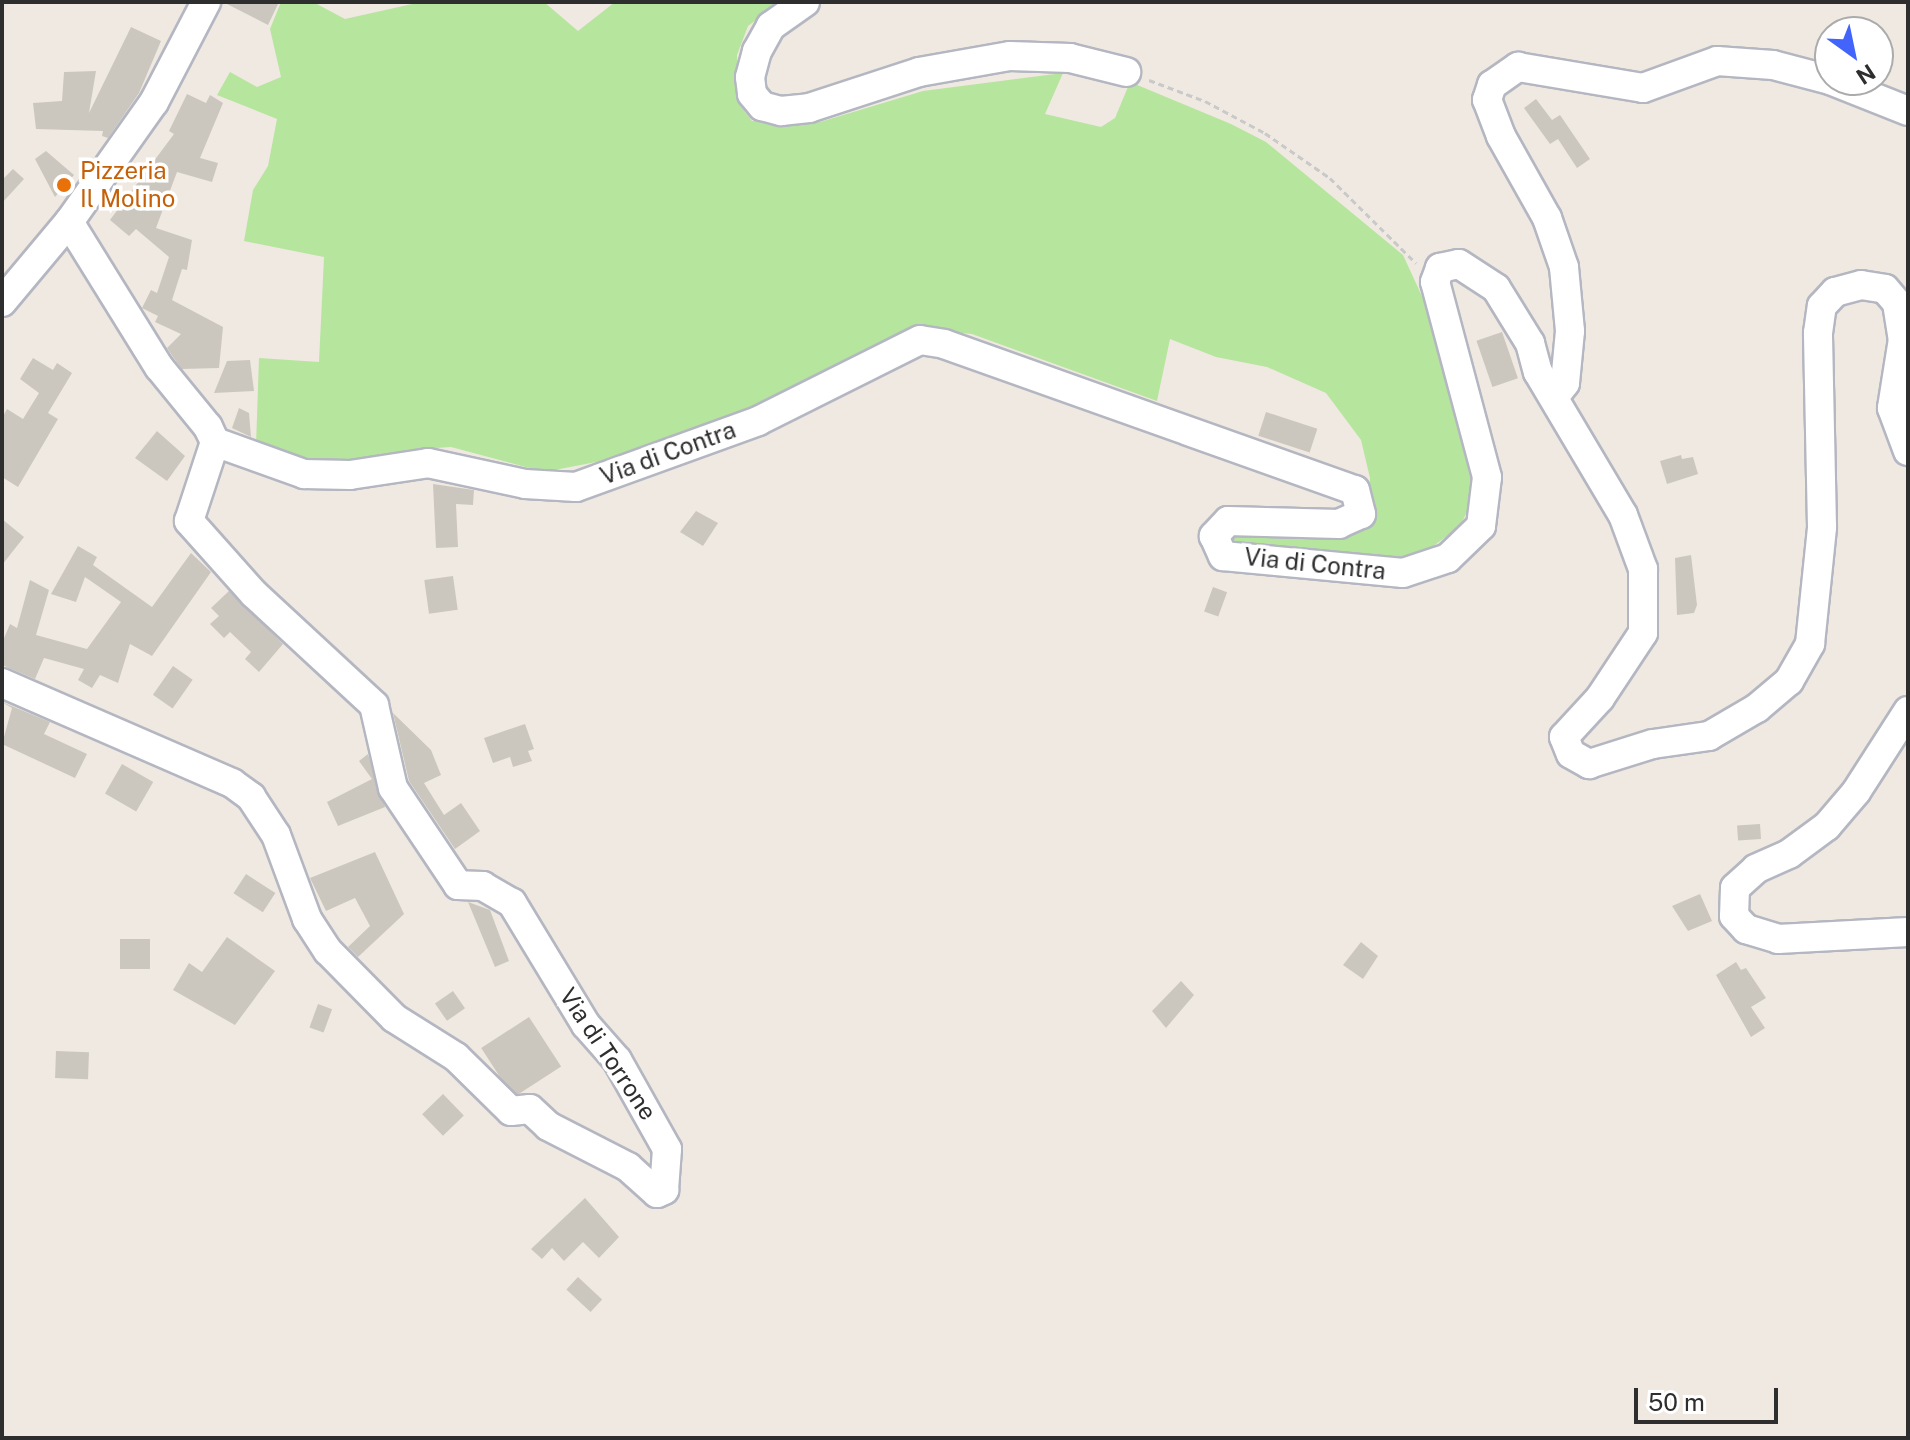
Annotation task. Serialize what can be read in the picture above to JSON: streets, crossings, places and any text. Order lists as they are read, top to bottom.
{
  "streets": {
    "street": ["Via di Contra", "Via di Torrone"]
  },
  "crossings": [
    ["Via di Contra", "Via di Torrone"]
  ],
  "places": ["Pizzeria Il Molino"],
  "scale_bar": "50 m",
  "north": "bottom right"
}
